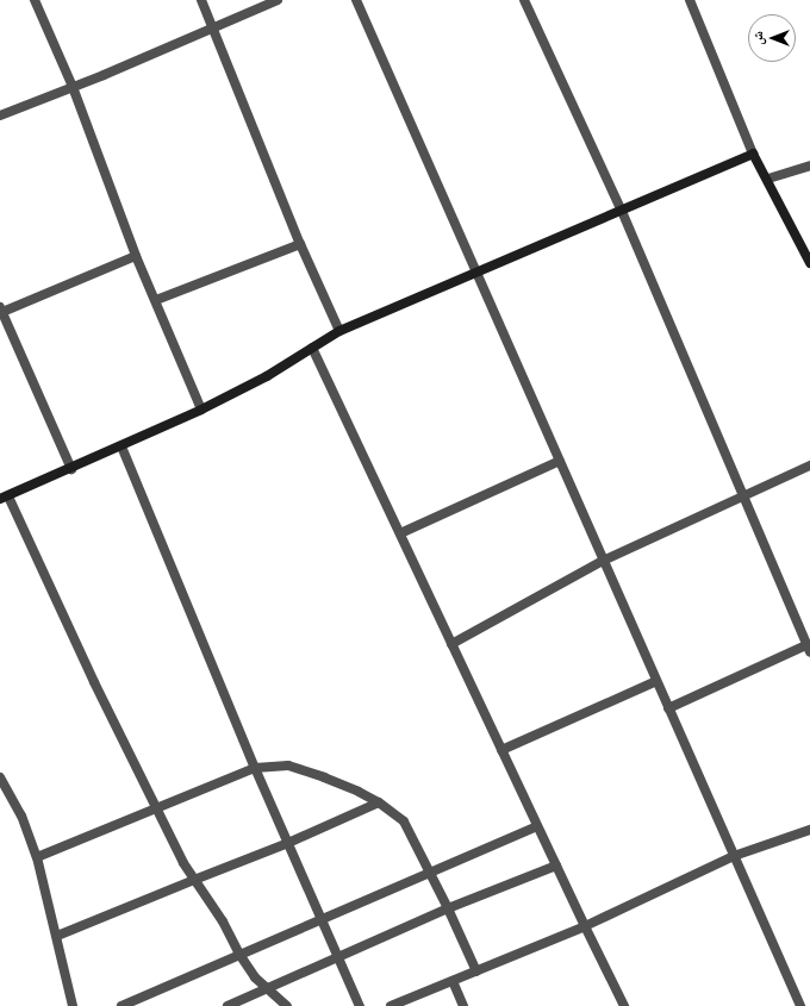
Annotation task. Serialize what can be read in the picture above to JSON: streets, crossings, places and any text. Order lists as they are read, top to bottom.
{
  "north": "left"
}
